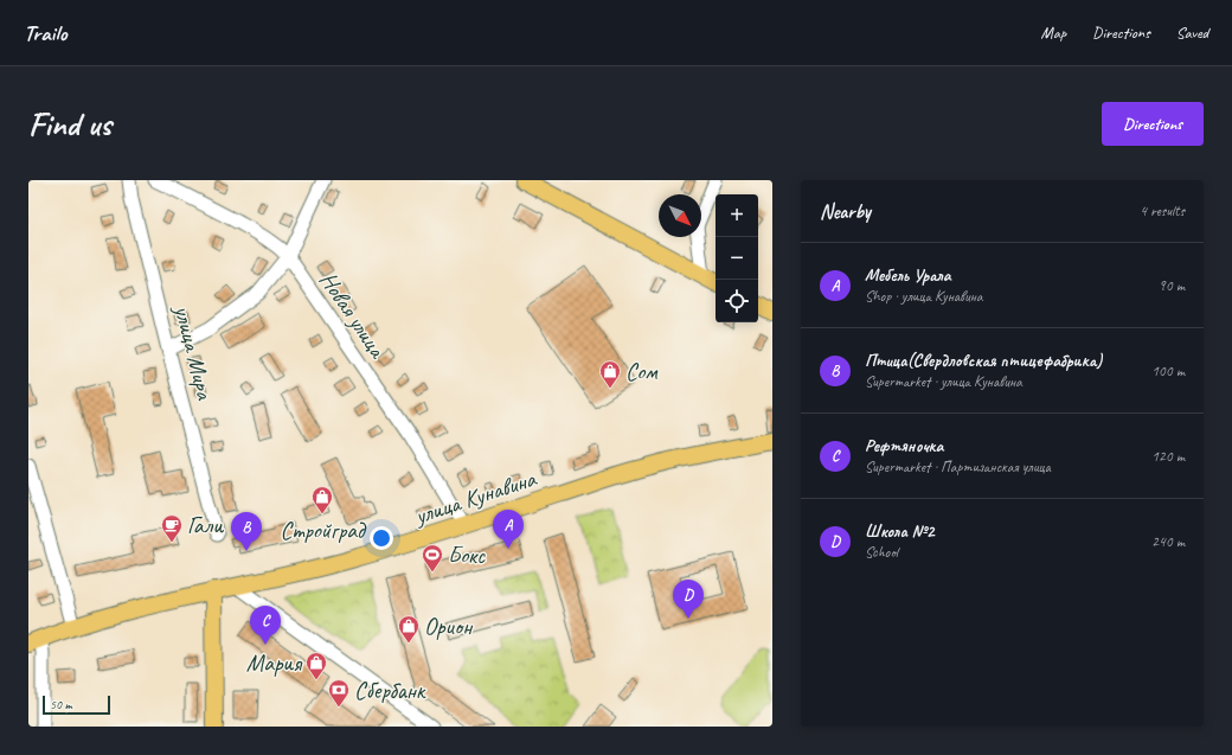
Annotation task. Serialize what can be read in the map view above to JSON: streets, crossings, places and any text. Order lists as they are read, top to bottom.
{
  "streets": {
    "main road": ["улица Кунавина"],
    "street": ["Новая улица", "улица Мира"]
  },
  "crossings": [
    ["Новая улица", "улица Кунавина"]
  ],
  "places": {
    "shop": [
      "Сом",
      "Стройград",
      "Орион",
      "Мария"
    ],
    "cafe": ["Гали"],
    "sports": ["Бокс"],
    "bank": ["Сбербанк"]
  },
  "scale_bar": "50 m",
  "north": "bottom right",
  "page": {
    "header": "Trailo",
    "nav": ["Map", "Directions", "Saved"],
    "buttons": "Directions",
    "title": "Find us",
    "heading": ["Nearby", "4 results"],
    "map_buttons": ["+", "−"],
    "list": [
      {
        "mark": "A",
        "name": "Мебель Урала",
        "note": "Shop · улица Кунавина",
        "value": "90 m"
      },
      {
        "mark": "B",
        "name": "Птица(Свердловская птицефабрика)",
        "note": "Supermarket · улица Кунавина",
        "value": "100 m"
      },
      {
        "mark": "C",
        "name": "Рефтяночка",
        "note": "Supermarket · Партизанская улица",
        "value": "120 m"
      },
      {
        "mark": "D",
        "name": "Школа №2",
        "note": "School",
        "value": "240 m"
      }
    ],
    "pins": [
      "A",
      "B",
      "D",
      "C"
    ],
    "scale": "50 m"
  }
}
